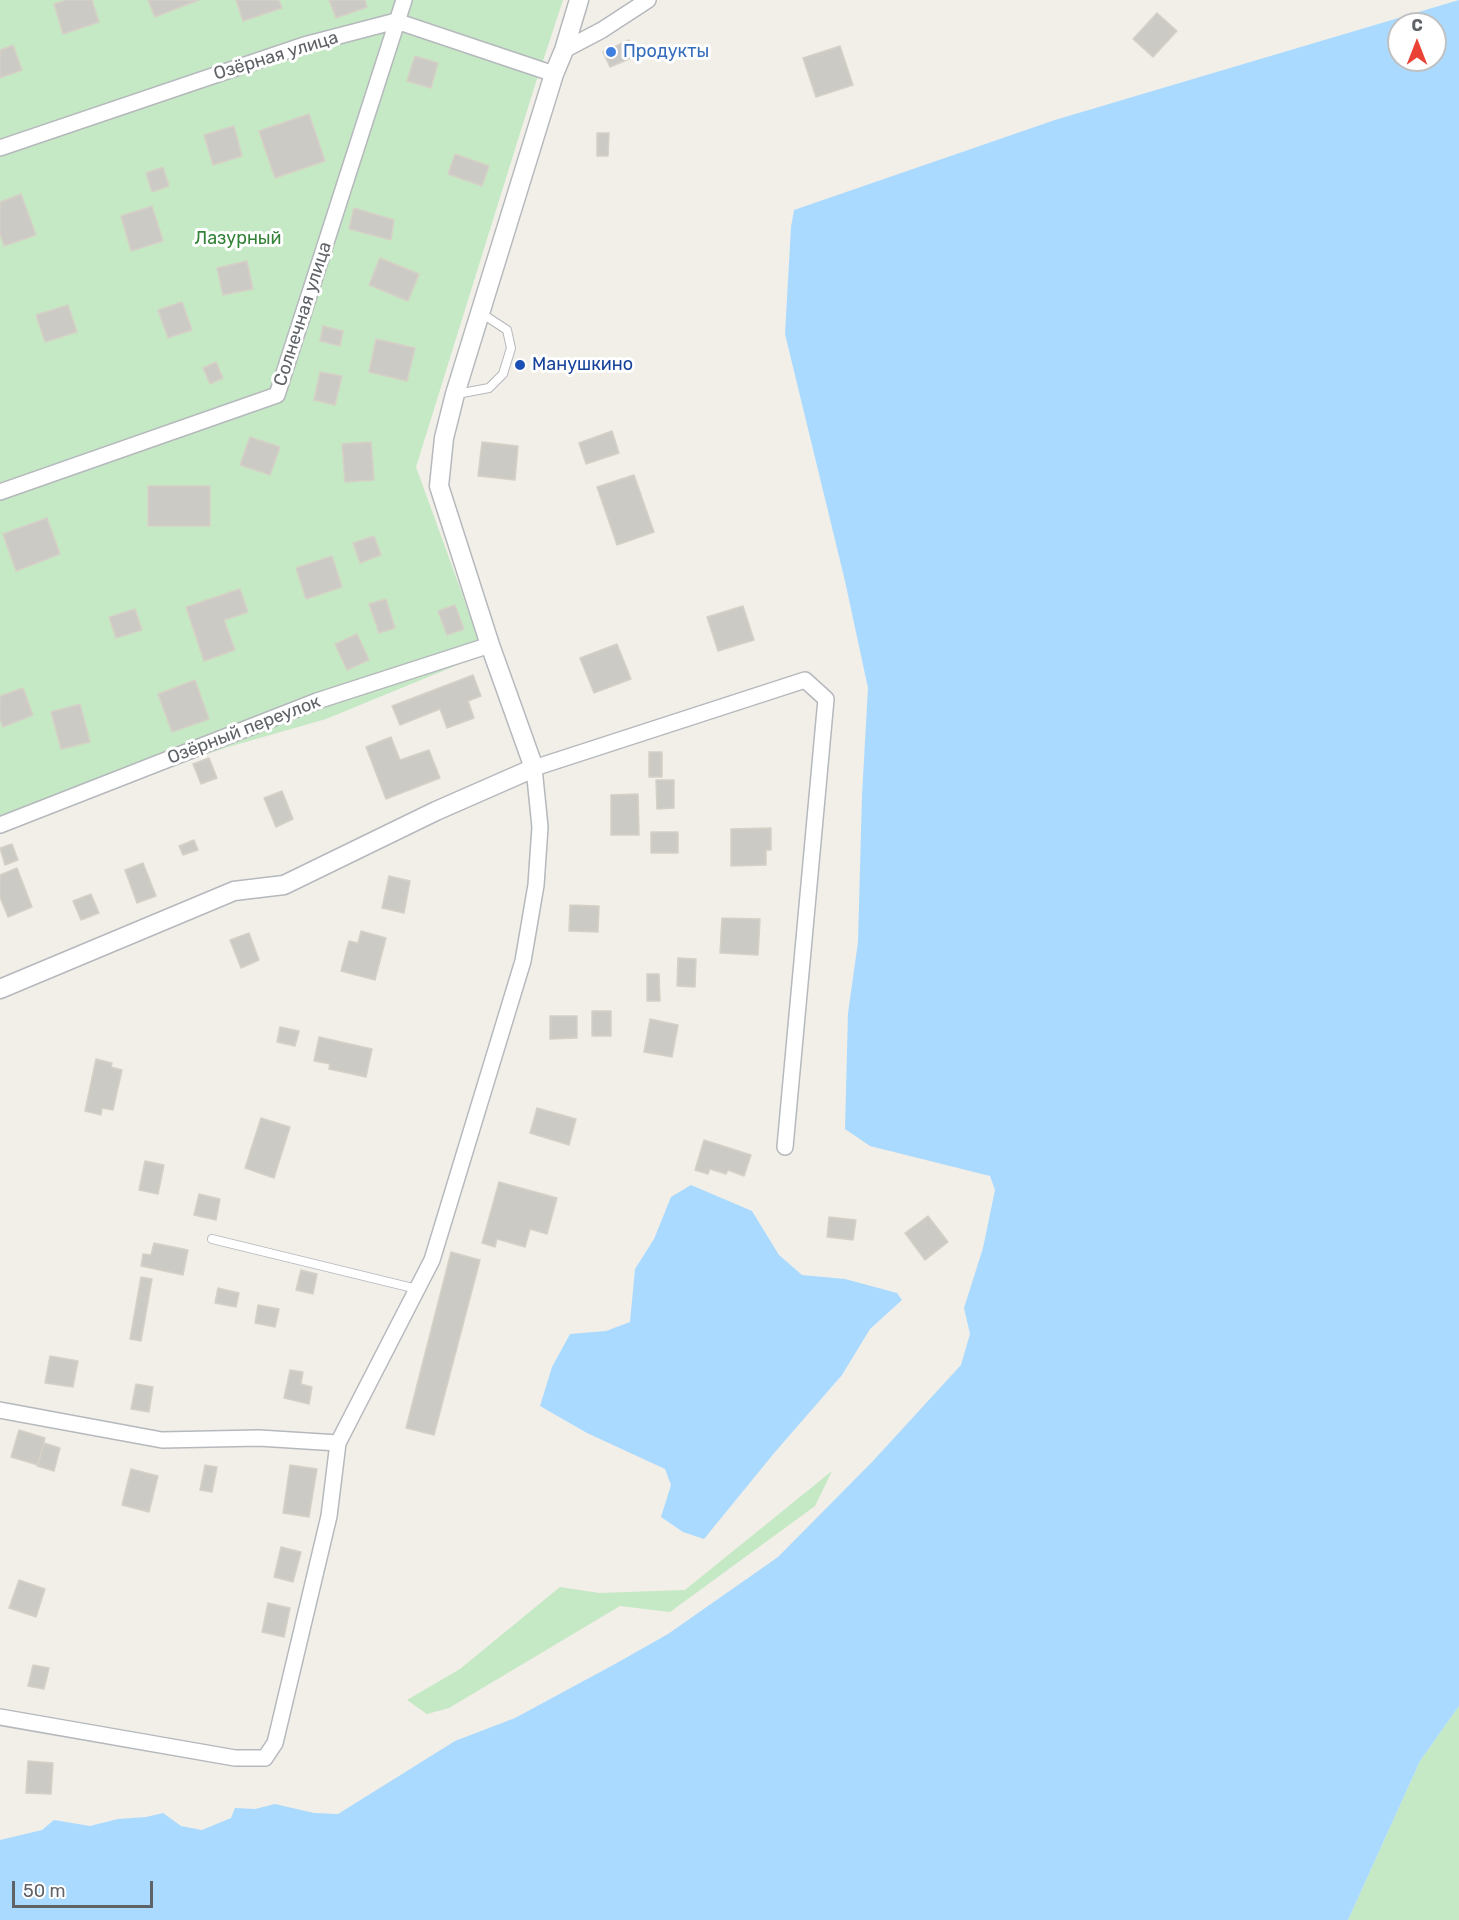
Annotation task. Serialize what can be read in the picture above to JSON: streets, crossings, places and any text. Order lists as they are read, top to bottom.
{
  "streets": {
    "street": ["Озёрная улица", "Солнечная улица", "Озёрный переулок"]
  },
  "crossings": [
    ["Озёрная улица", "Солнечная улица"]
  ],
  "parks": ["Лазурный"],
  "places": ["Продукты", "Манушкино"],
  "scale_bar": "50 m",
  "north": "top"
}
